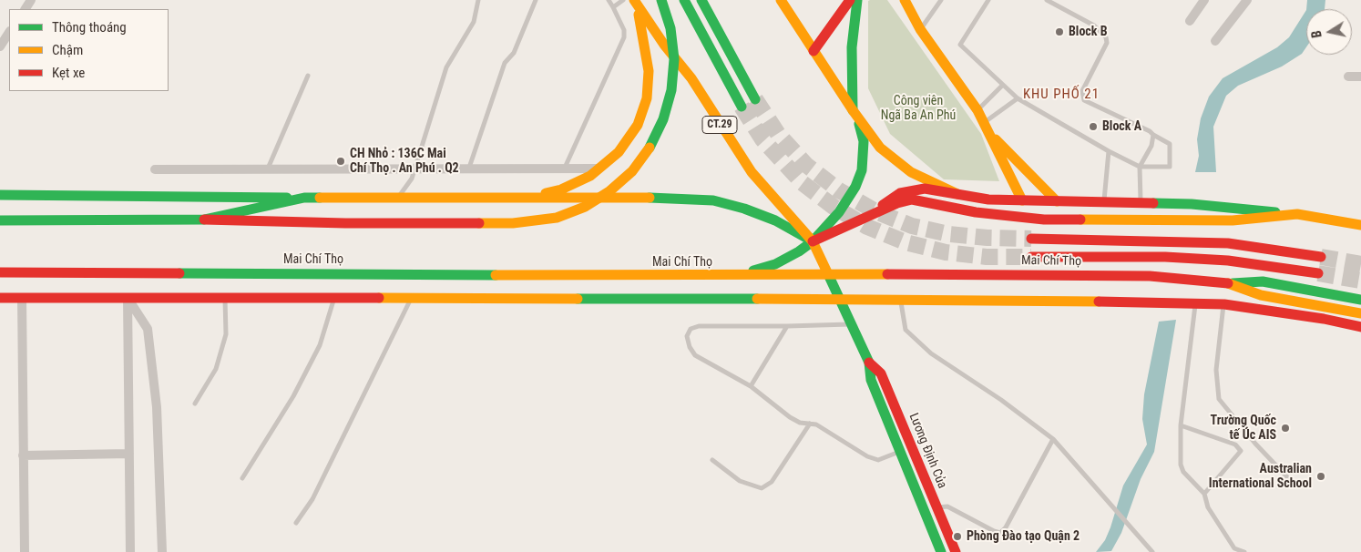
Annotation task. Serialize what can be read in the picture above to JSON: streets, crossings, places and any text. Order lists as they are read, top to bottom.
{
  "streets": {
    "main road": ["CT.29", "Mai Chí Thọ", "Lương Định Của"]
  },
  "crossings": [
    ["CT.29", "Lương Định Của"],
    ["Mai Chí Thọ", "Lương Định Của"]
  ],
  "districts": ["KHU PHỐ 21"],
  "parks": ["Công viên Ngã Ba An Phú"],
  "places": [
    "Block B",
    "Block A",
    "CH Nhỏ : 136C Mai Chí Thọ . An Phú . Q2",
    "Trường Quốc tế Úc AIS",
    "Australian International School",
    "Phòng Đào tạo Quận 2"
  ],
  "legend": ["Thông thoáng", "Chậm", "Kẹt xe"],
  "north": "left"
}
